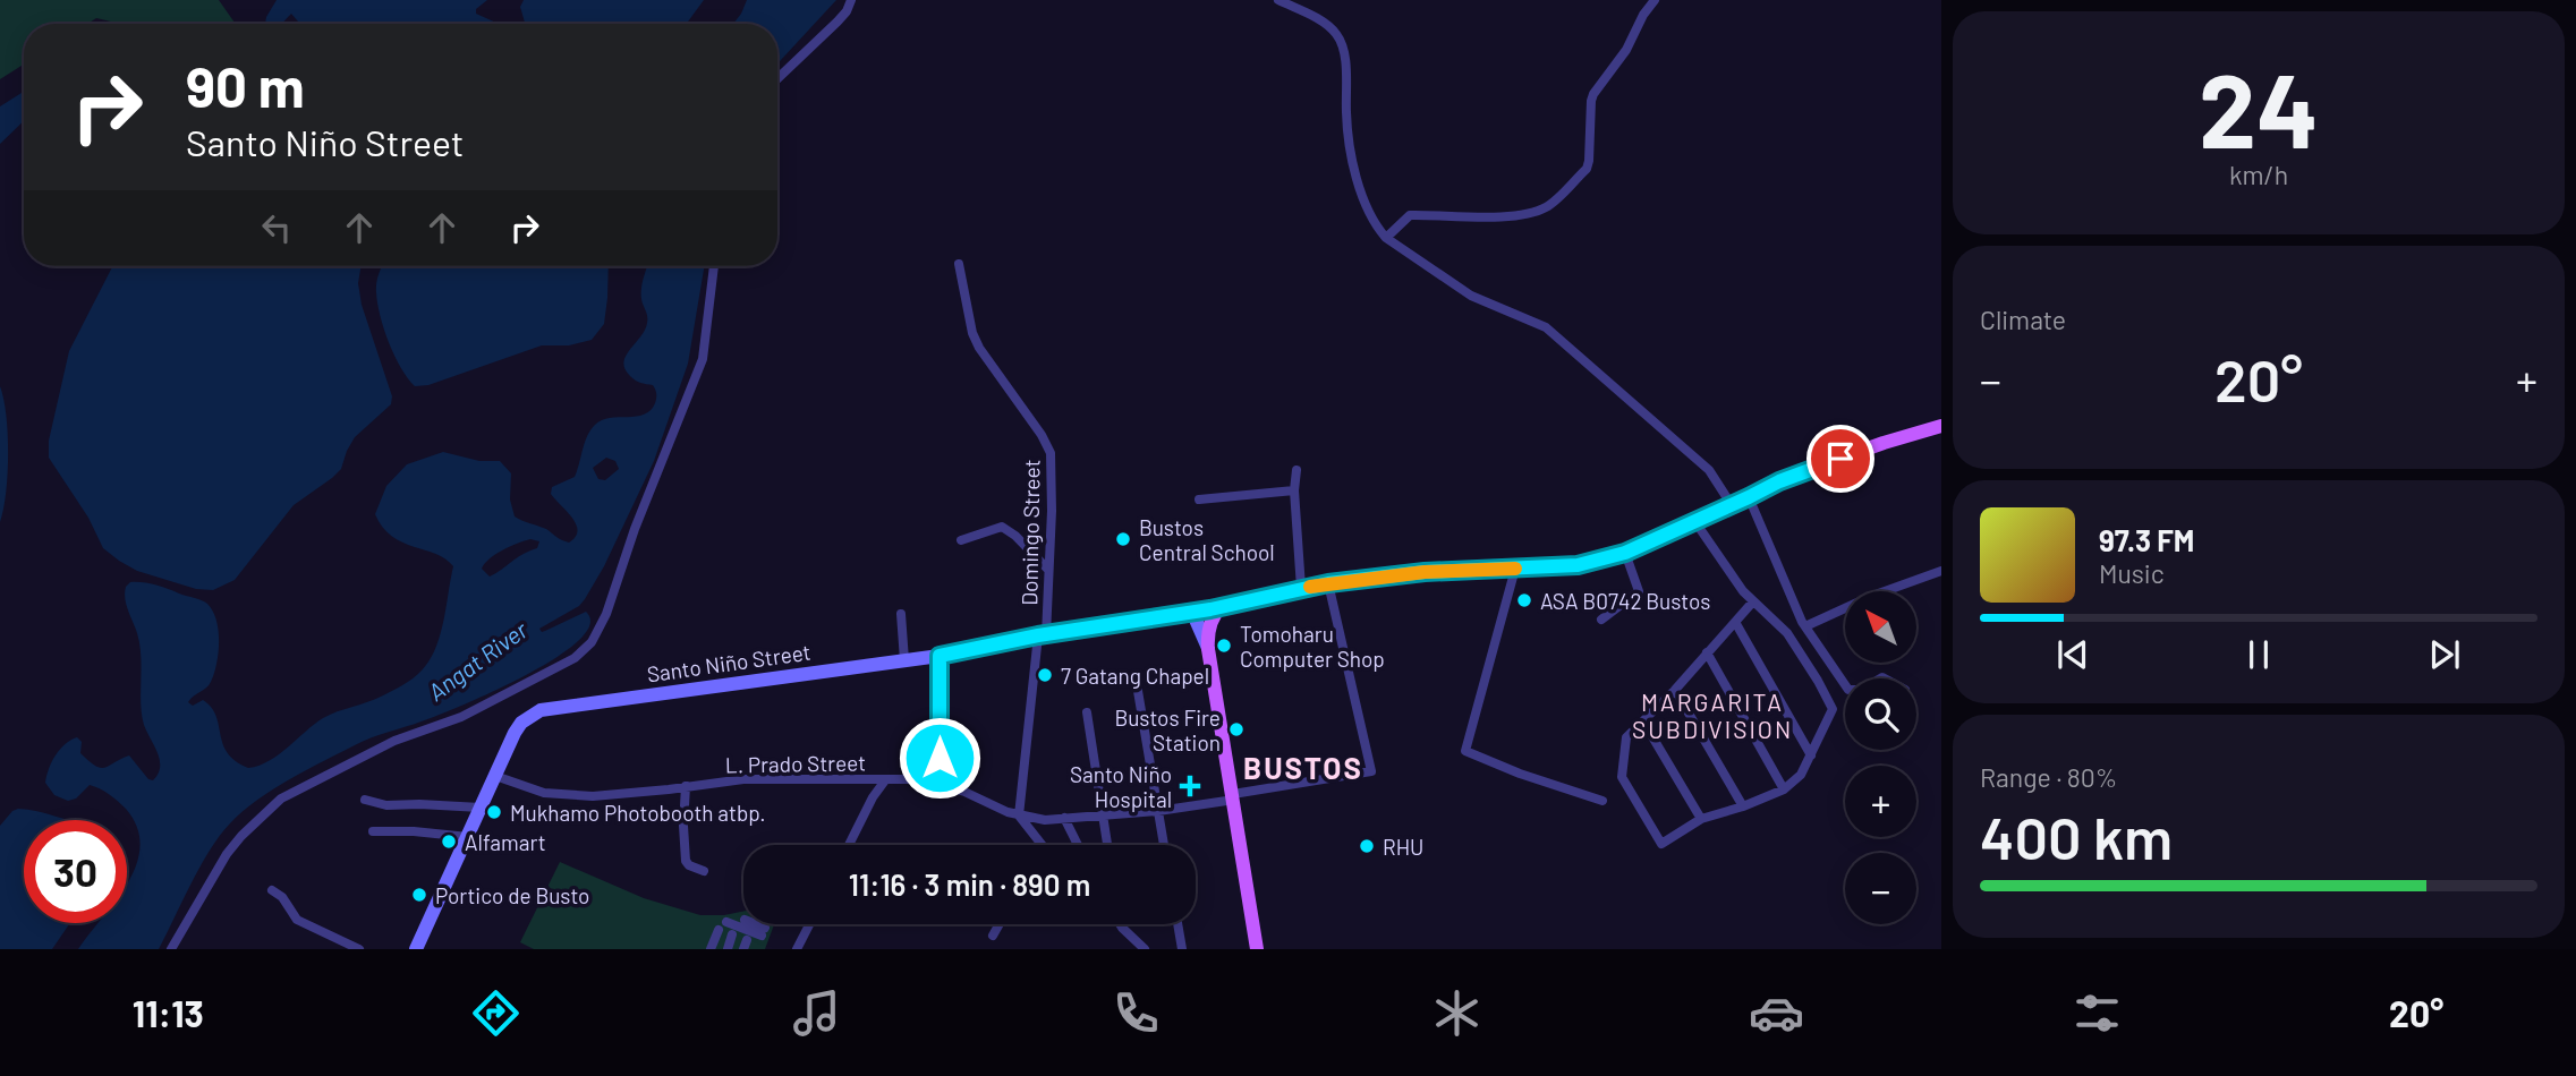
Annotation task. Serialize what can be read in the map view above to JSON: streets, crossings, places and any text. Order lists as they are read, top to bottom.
{
  "streets": {
    "street": ["Domingo Street", "Santo Niño Street", "L. Prado Street"]
  },
  "crossings": [
    ["Domingo Street", "Santo Niño Street"],
    ["Domingo Street", "L. Prado Street"],
    ["Santo Niño Street", "L. Prado Street"]
  ],
  "districts": ["MARGARITA SUBDIVISION", "BUSTOS"],
  "water": ["Angat River"],
  "places": {
    "other": [
      "Bustos Central School",
      "ASA B0742 Bustos",
      "Tomoharu Computer Shop",
      "7 Gatang Chapel",
      "Bustos Fire Station",
      "Mukhamo Photobooth atbp.",
      "Alfamart",
      "RHU",
      "Portico de Busto"
    ],
    "health": ["Santo Niño Hospital"]
  },
  "north": "top left",
  "page": {
    "tile": [
      ["24", "km/h"],
      "Climate",
      ["Range · 80%", "400 km"]
    ],
    "turn": ["90 m", "Santo Niño Street"],
    "heat": ["−", "20°", "+"],
    "song": ["97.3 FM", "Music"],
    "map_buttons": ["+", "−"],
    "limit": "30",
    "trip": "11:16 · 3 min · 890 m",
    "tabs": ["11:13", "20°"]
  }
}
